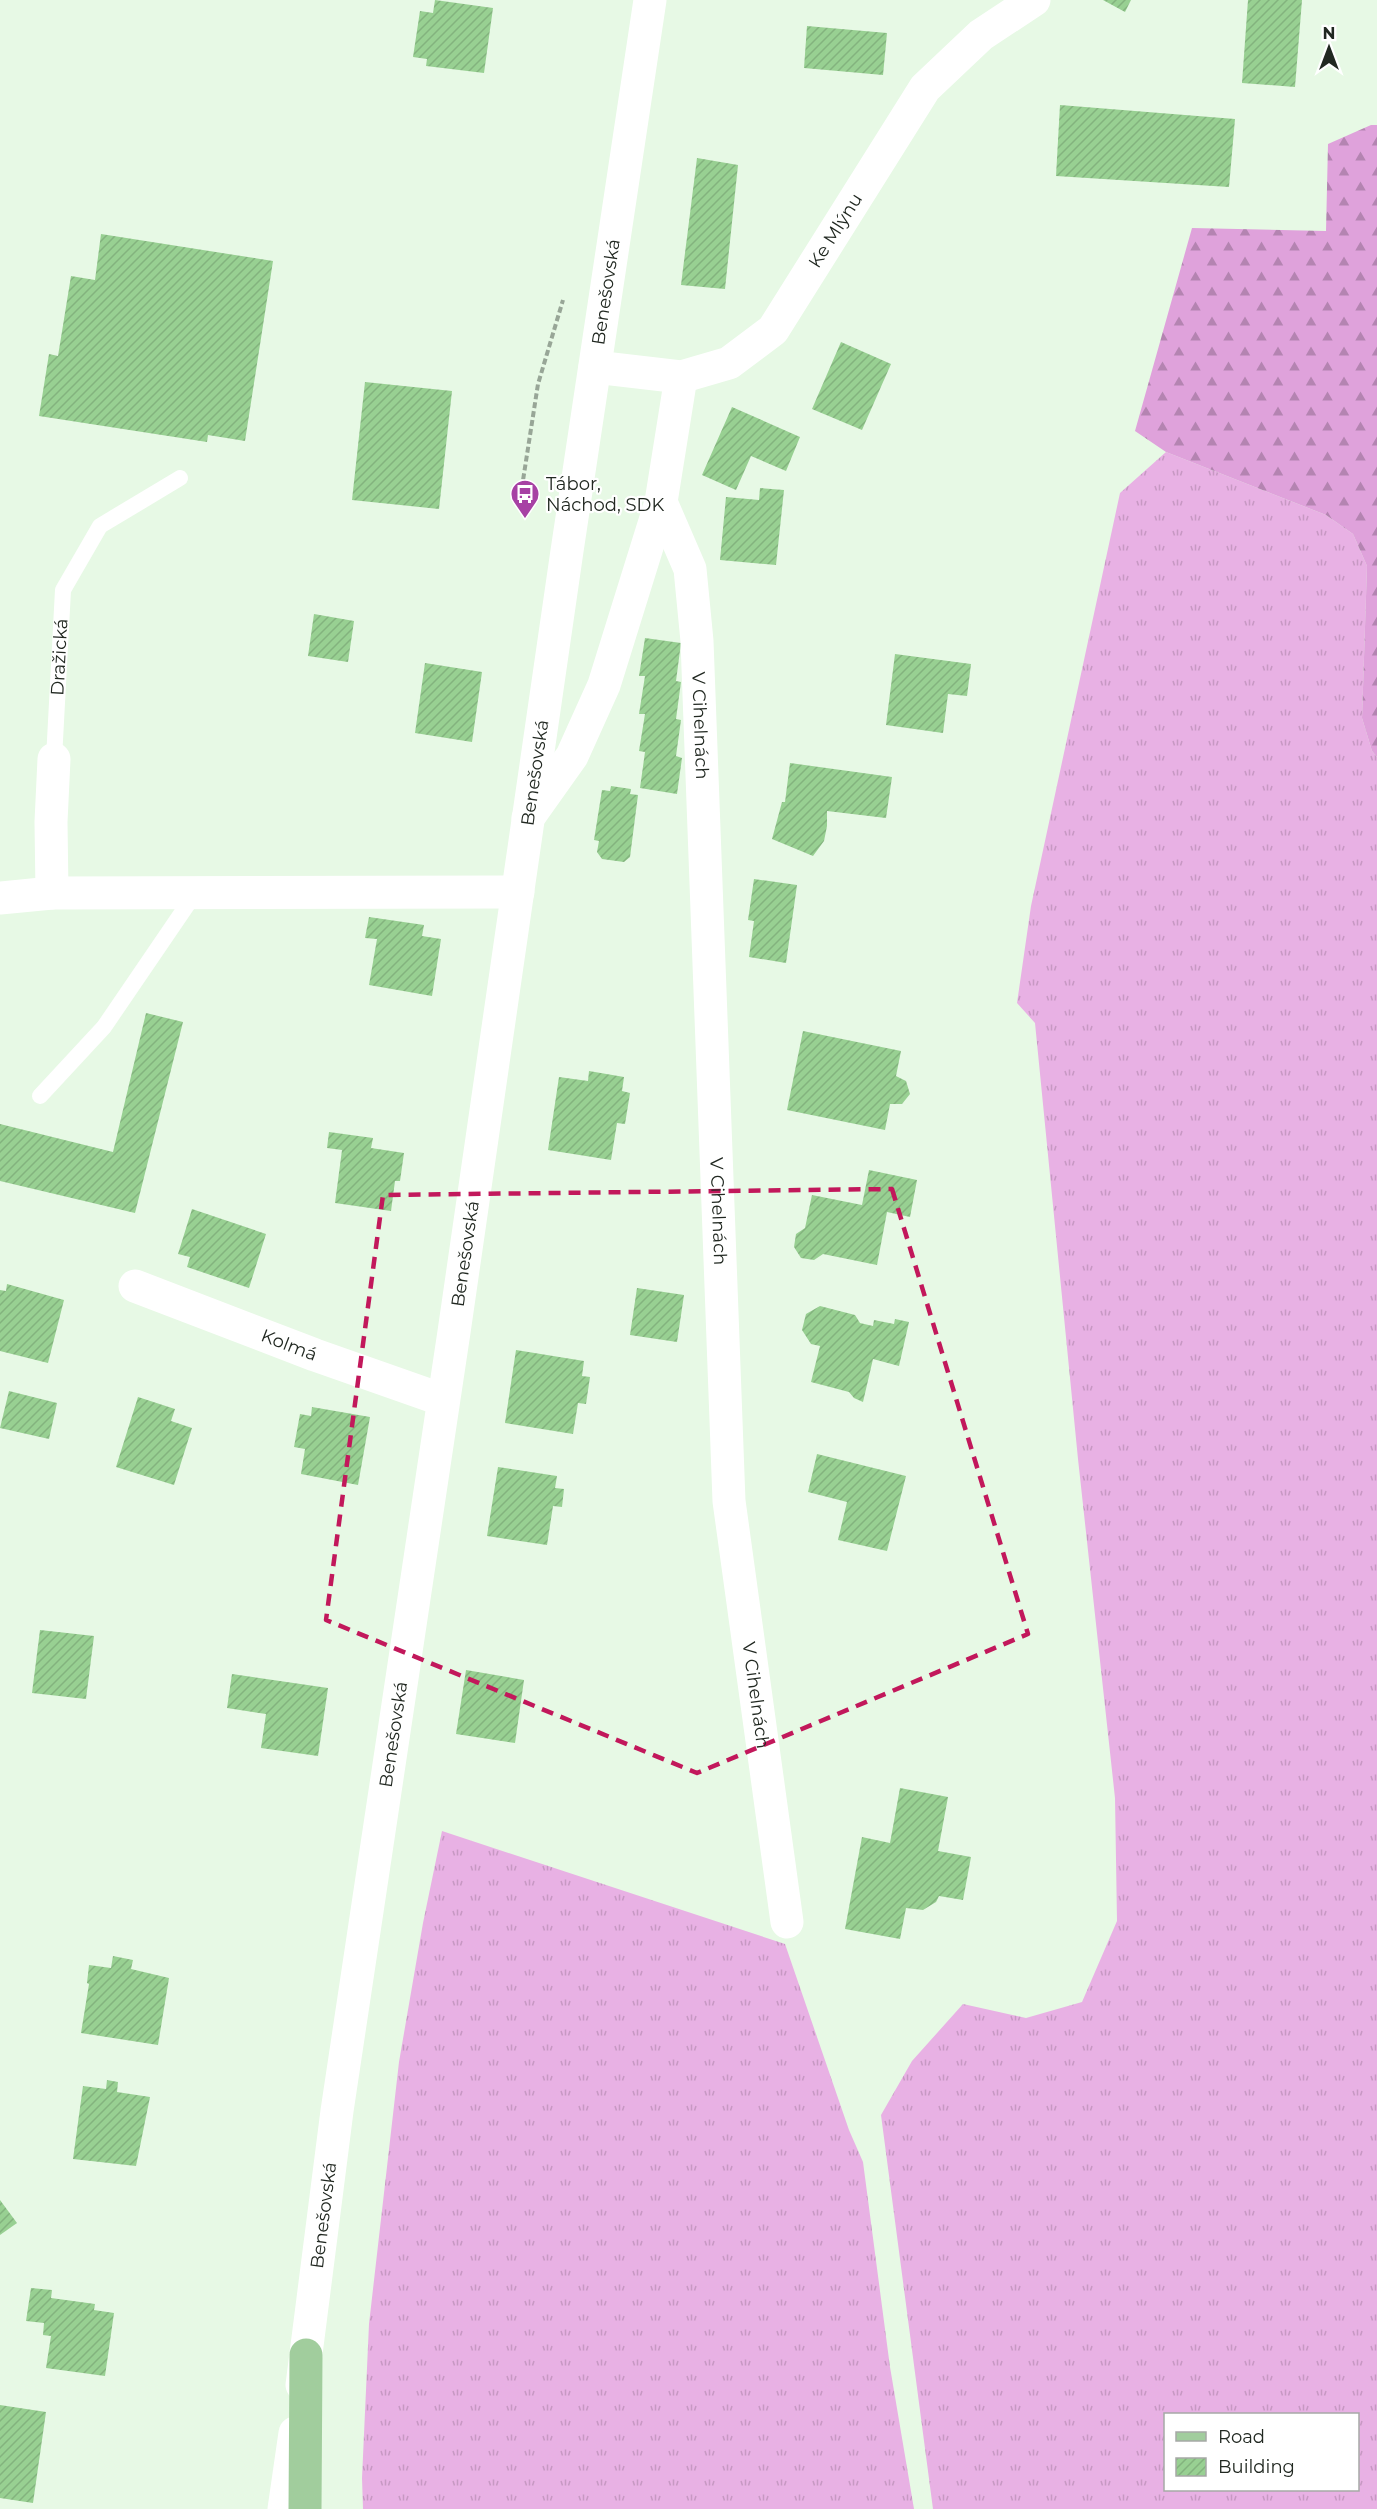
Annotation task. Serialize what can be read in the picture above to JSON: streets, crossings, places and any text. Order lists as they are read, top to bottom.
{
  "streets": {
    "street": [
      "Ke Mlýnu",
      "Benešovská",
      "Dražická",
      "V Cihelnách",
      "Kolmá"
    ]
  },
  "crossings": [
    ["Ke Mlýnu", "Benešovská"],
    ["Benešovská", "Kolmá"]
  ],
  "places": {
    "bus stop": ["Tábor, Náchod, SDK"]
  },
  "legend": ["Road", "Building"],
  "north": "top"
}
